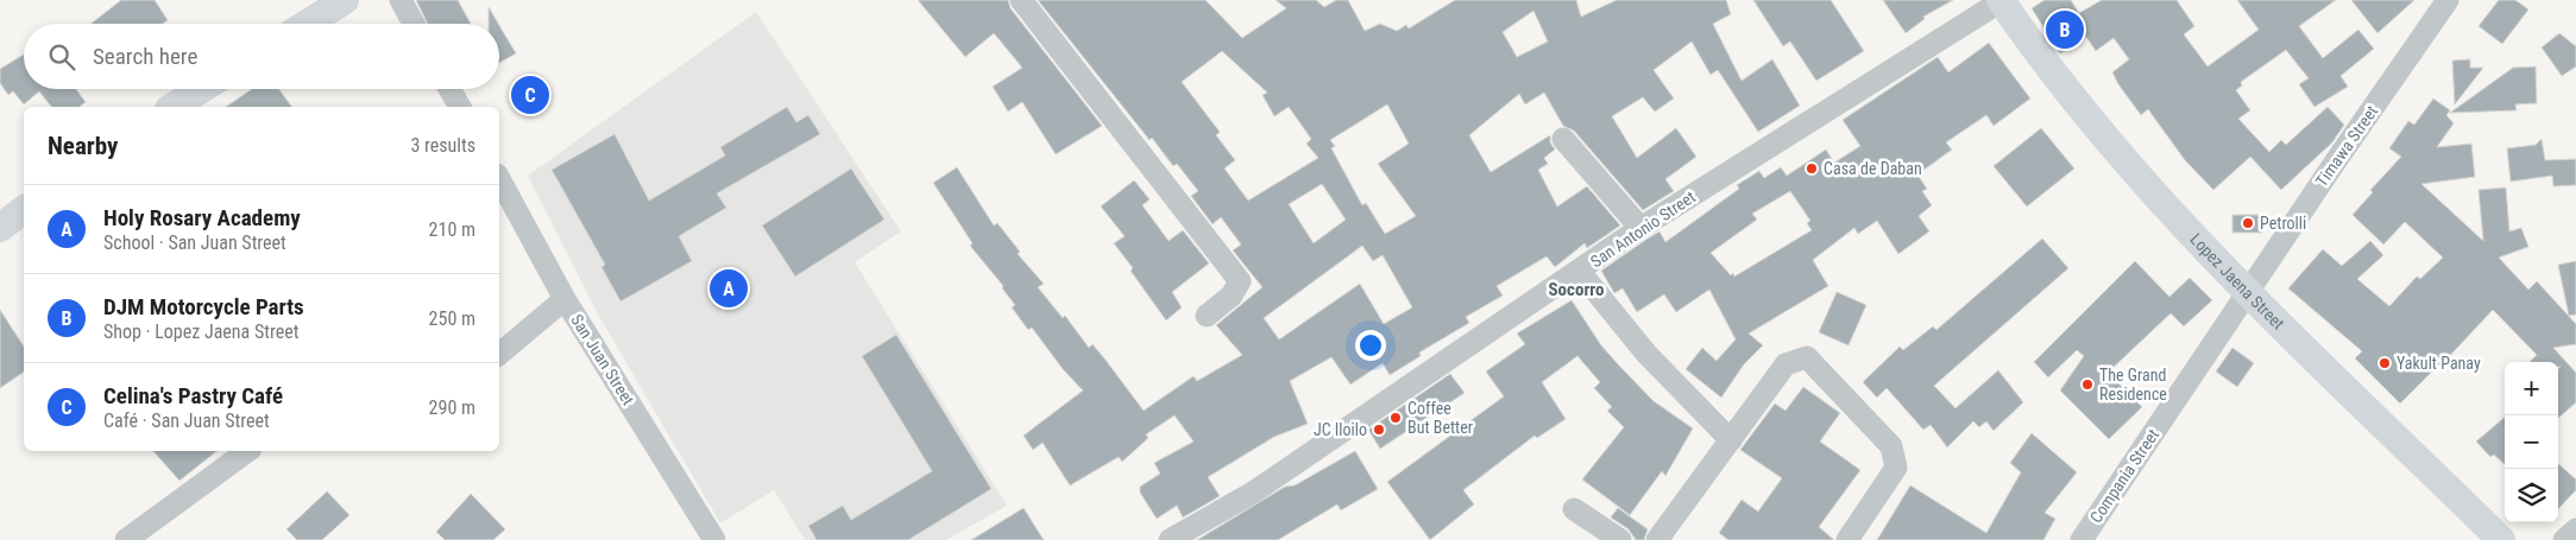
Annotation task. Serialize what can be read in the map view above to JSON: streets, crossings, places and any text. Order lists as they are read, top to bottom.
{
  "streets": {
    "main road": ["Lopez Jaena Street"],
    "street": [
      "Timawa Street",
      "San Antonio Street",
      "San Juan Street",
      "Compania Street"
    ]
  },
  "crossings": [
    ["Timawa Street", "Lopez Jaena Street"],
    ["Timawa Street", "Compania Street"],
    ["San Antonio Street", "Lopez Jaena Street"],
    ["Lopez Jaena Street", "Compania Street"]
  ],
  "districts": ["Socorro"],
  "places": [
    "Casa de Daban",
    "Petrolli",
    "Yakult Panay",
    "The Grand Residence",
    "Coffee But Better",
    "JC Iloilo"
  ],
  "page": {
    "pins": ["B", "C", "A"],
    "search": "Search here",
    "heading": ["Nearby", "3 results"],
    "list": [
      {
        "mark": "A",
        "name": "Holy Rosary Academy",
        "note": "School · San Juan Street",
        "value": "210 m"
      },
      {
        "mark": "B",
        "name": "DJM Motorcycle Parts",
        "note": "Shop · Lopez Jaena Street",
        "value": "250 m"
      },
      {
        "mark": "C",
        "name": "Celina's Pastry Café",
        "note": "Café · San Juan Street",
        "value": "290 m"
      }
    ],
    "map_buttons": ["+", "−"]
  }
}
